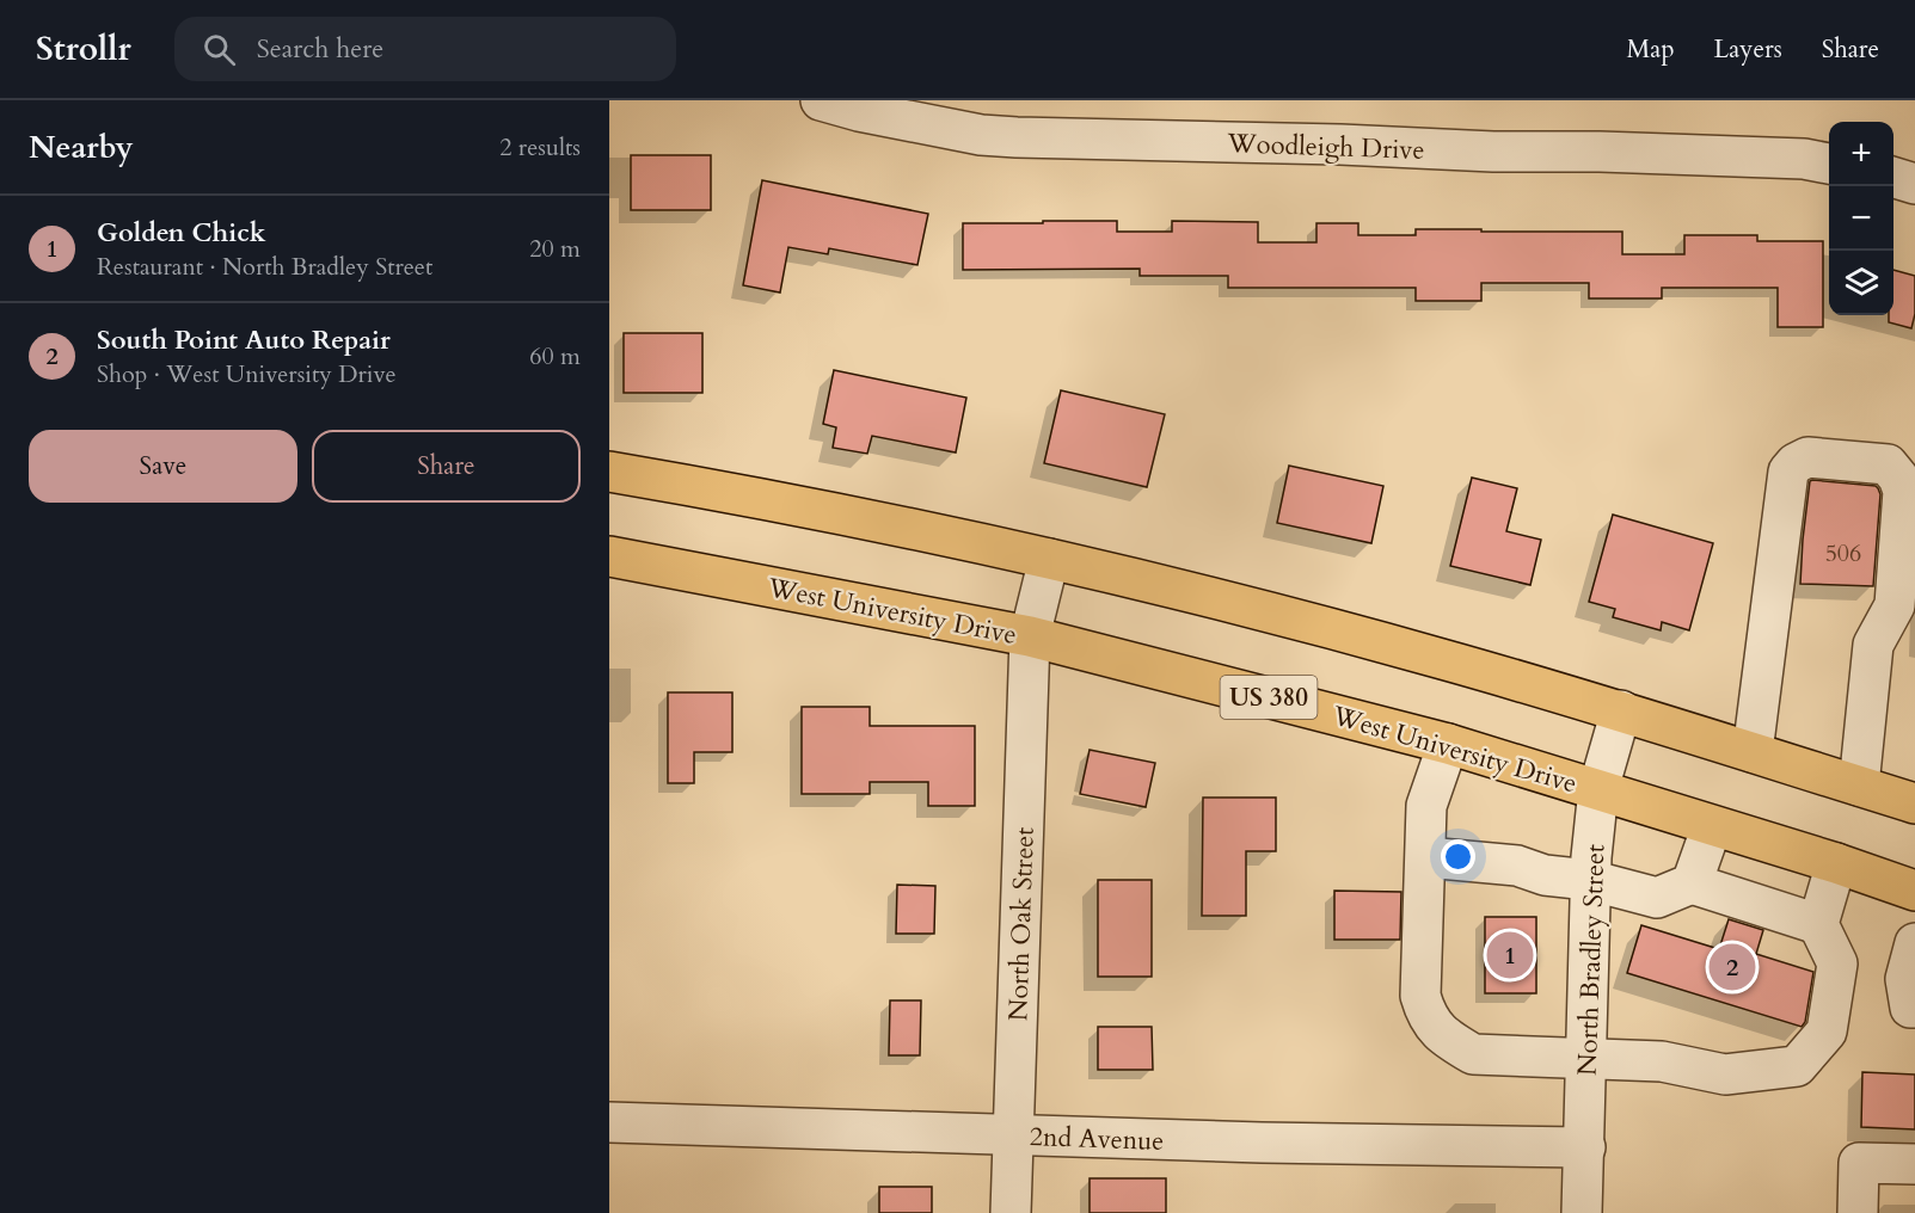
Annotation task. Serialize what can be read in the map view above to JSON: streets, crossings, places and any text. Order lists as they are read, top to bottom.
{
  "streets": {
    "highway": ["West University Drive", "US 380"],
    "street": [
      "Woodleigh Drive",
      "North Oak Street",
      "North Bradley Street",
      "2nd Avenue"
    ]
  },
  "crossings": [
    ["West University Drive", "North Oak Street"],
    ["West University Drive", "North Bradley Street"],
    ["North Oak Street", "2nd Avenue"],
    ["North Bradley Street", "2nd Avenue"]
  ],
  "house_numbers": ["506"],
  "page": {
    "header": "Strollr",
    "search": "Search here",
    "nav": ["Map", "Layers", "Share"],
    "heading": ["Nearby", "2 results"],
    "map_buttons": ["+", "−"],
    "list": [
      {
        "mark": "1",
        "name": "Golden Chick",
        "note": "Restaurant · North Bradley Street",
        "value": "20 m"
      },
      {
        "mark": "2",
        "name": "South Point Auto Repair",
        "note": "Shop · West University Drive",
        "value": "60 m"
      }
    ],
    "buttons": ["Save", "Share"],
    "pins": ["1", "2"]
  }
}
